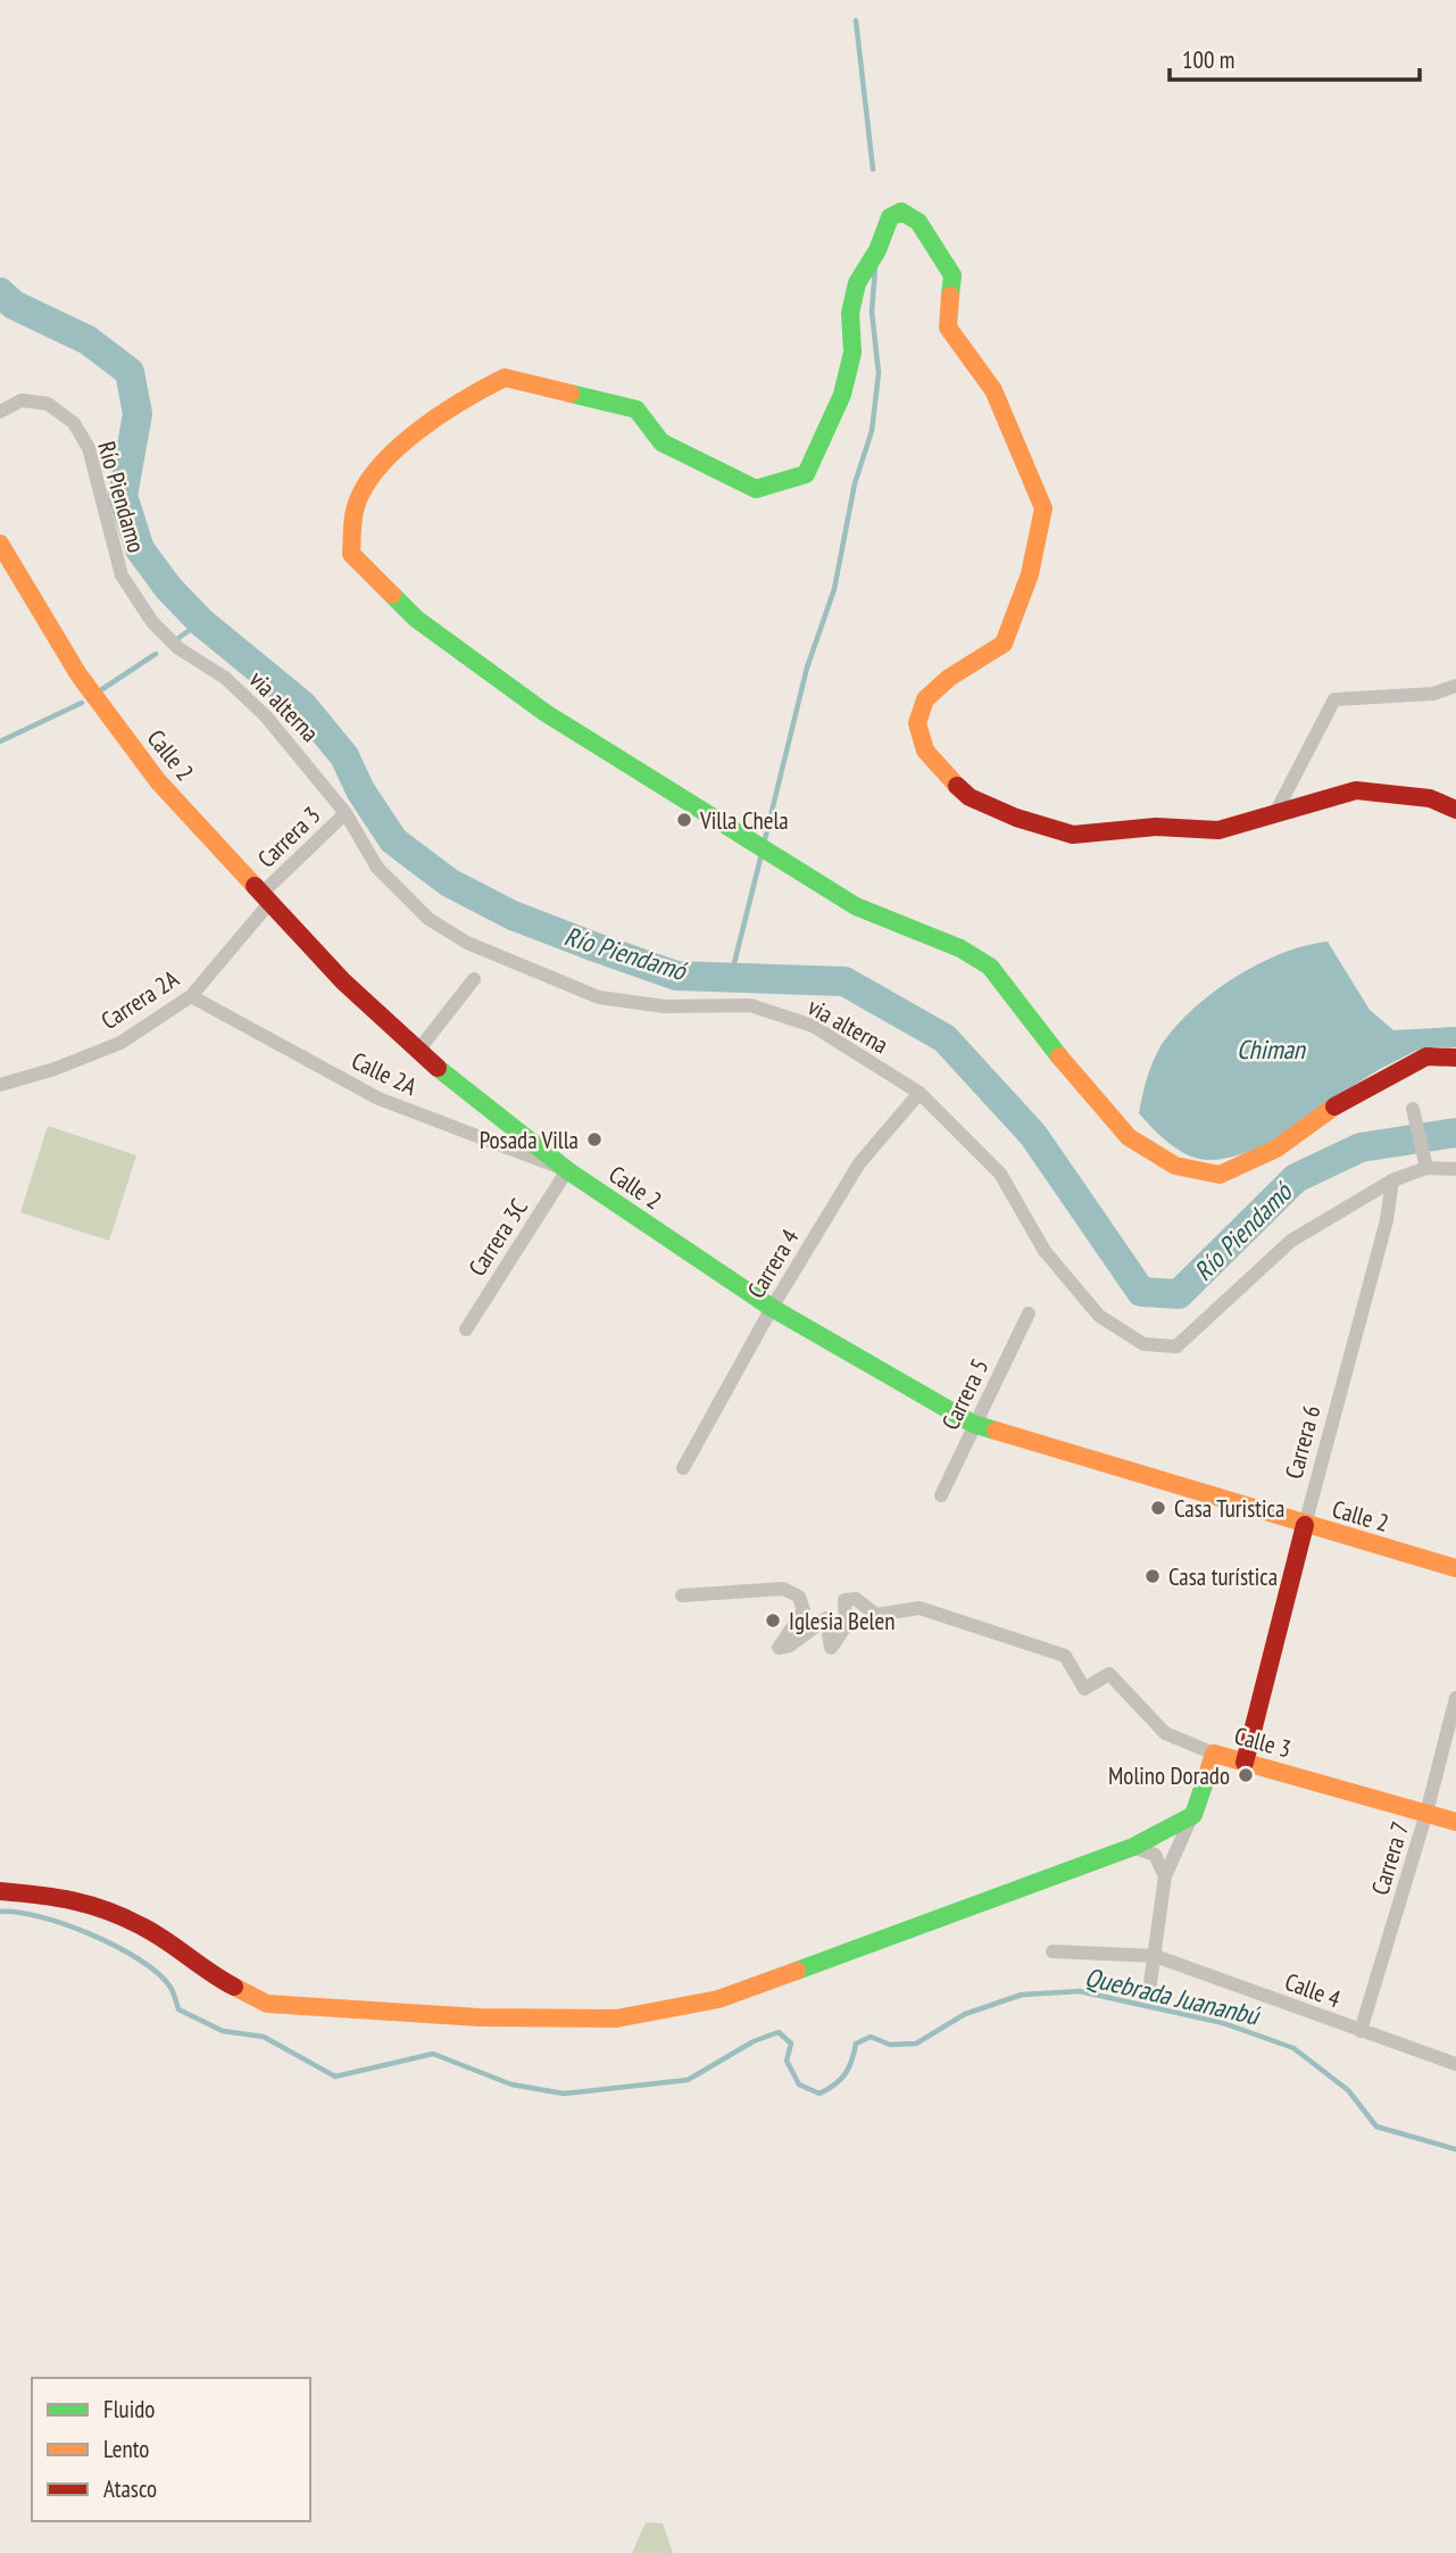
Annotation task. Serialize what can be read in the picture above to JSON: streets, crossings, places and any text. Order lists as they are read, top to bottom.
{
  "streets": {
    "street": [
      "Río Piendamo",
      "via alterna",
      "Calle 2",
      "Carrera 3",
      "Carrera 2A",
      "Calle 2A",
      "Carrera 3C",
      "Carrera 4",
      "Carrera 5",
      "Carrera 6",
      "Calle 3",
      "Carrera 7",
      "Calle 4"
    ]
  },
  "crossings": [
    ["Río Piendamo", "via alterna"],
    ["via alterna", "Carrera 3"],
    ["via alterna", "Carrera 4"],
    ["via alterna", "Carrera 6"],
    ["Calle 2", "Carrera 3"],
    ["Calle 2", "Carrera 2A"],
    ["Calle 2", "Calle 2A"],
    ["Calle 2", "Carrera 3C"],
    ["Calle 2", "Carrera 4"],
    ["Calle 2", "Carrera 5"],
    ["Calle 2", "Carrera 6"],
    ["Carrera 3", "Carrera 2A"],
    ["Carrera 2A", "Calle 2A"],
    ["Calle 2A", "Carrera 3C"],
    ["Carrera 6", "Calle 3"],
    ["Calle 3", "Carrera 7"],
    ["Carrera 7", "Calle 4"]
  ],
  "water": ["Río Piendamó", "Chiman", "Quebrada Juananbú"],
  "places": [
    "Villa Chela",
    "Posada Villa",
    "Casa Turistica",
    "Casa turística",
    "Iglesia Belen",
    "Molino Dorado"
  ],
  "legend": ["Fluido", "Lento", "Atasco"],
  "scale_bar": "100 m"
}
